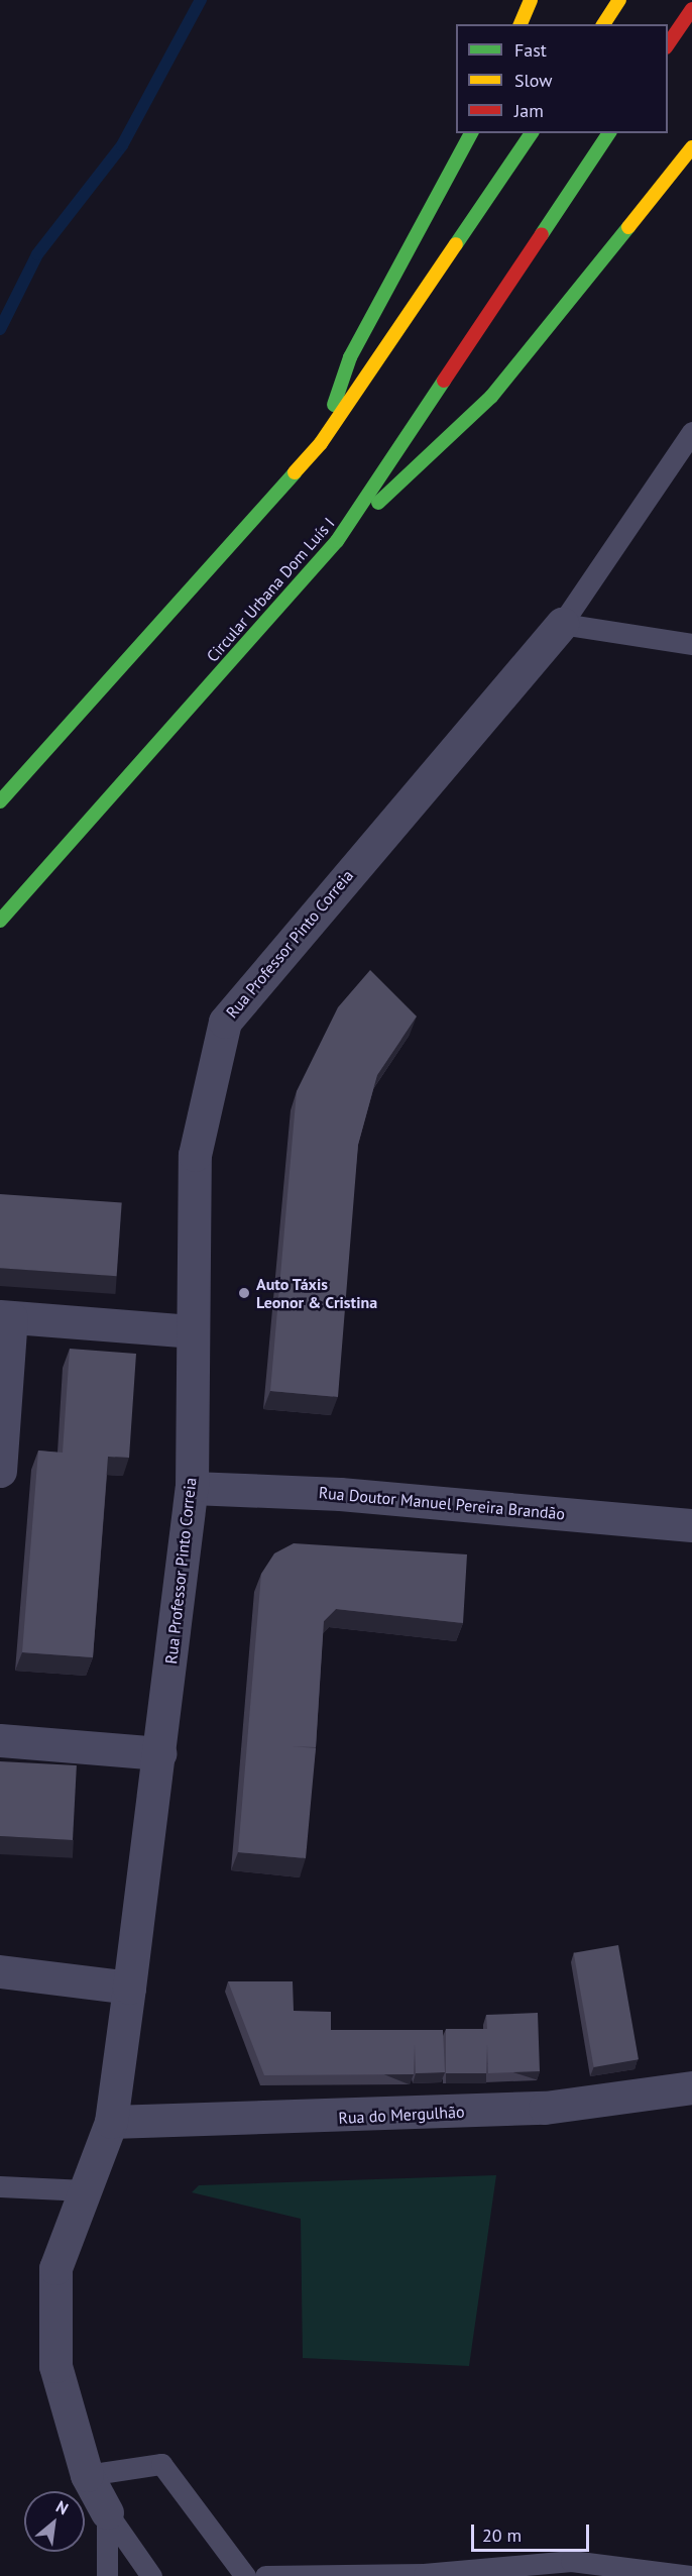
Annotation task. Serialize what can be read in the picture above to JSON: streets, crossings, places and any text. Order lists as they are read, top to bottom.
{
  "streets": {
    "highway": ["Circular Urbana Dom Luís I"],
    "street": ["Rua Professor Pinto Correia", "Rua Doutor Manuel Pereira Brandão", "Rua do Mergulhão"]
  },
  "crossings": [
    ["Rua Professor Pinto Correia", "Rua Doutor Manuel Pereira Brandão"],
    ["Rua Professor Pinto Correia", "Rua do Mergulhão"]
  ],
  "places": ["Auto Táxis Leonor & Cristina"],
  "legend": ["Fast", "Slow", "Jam"],
  "scale_bar": "20 m",
  "north": "top right"
}
